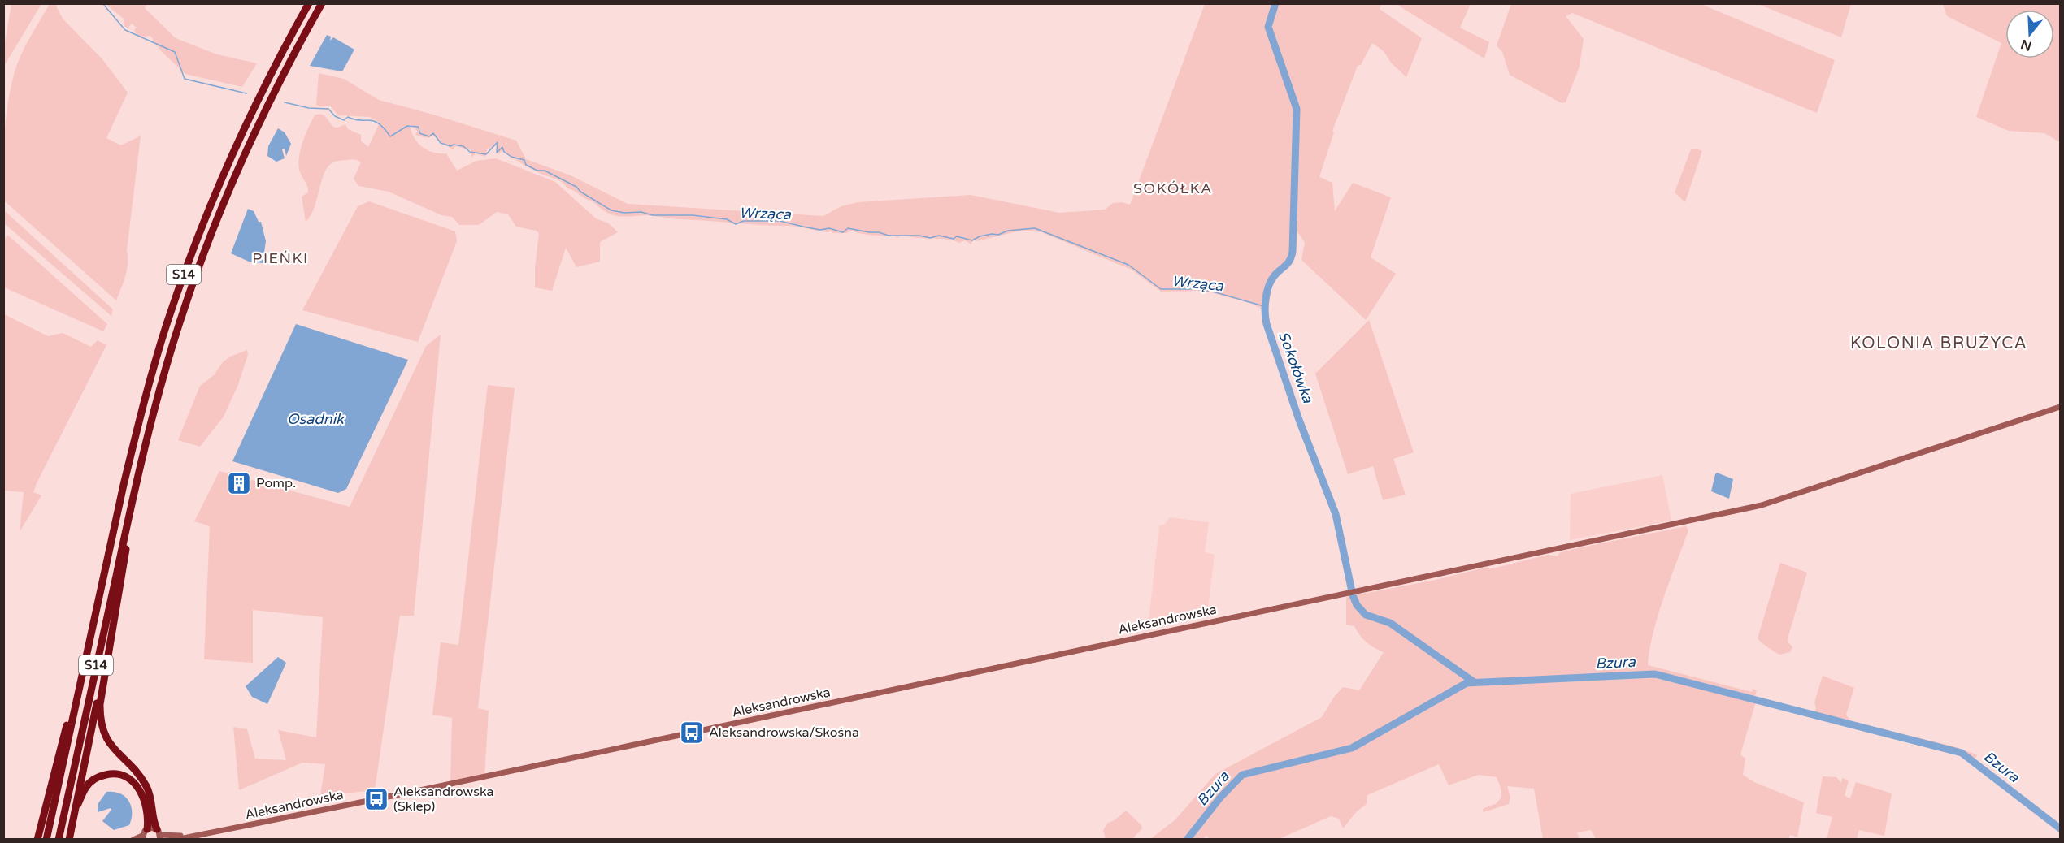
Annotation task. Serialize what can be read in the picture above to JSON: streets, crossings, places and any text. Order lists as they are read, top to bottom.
{
  "streets": {
    "highway": ["S14"],
    "main road": ["Aleksandrowska"]
  },
  "districts": ["SOKÓŁKA", "PIEŃKI", "KOLONIA BRUŻYCA"],
  "water": [
    "Wrząca",
    "Sokołówka",
    "Osadnik",
    "Bzura"
  ],
  "places": {
    "building": ["Pomp."],
    "bus stop": ["Aleksandrowska/Skośna", "Aleksandrowska (Sklep)"]
  },
  "north": "bottom"
}
